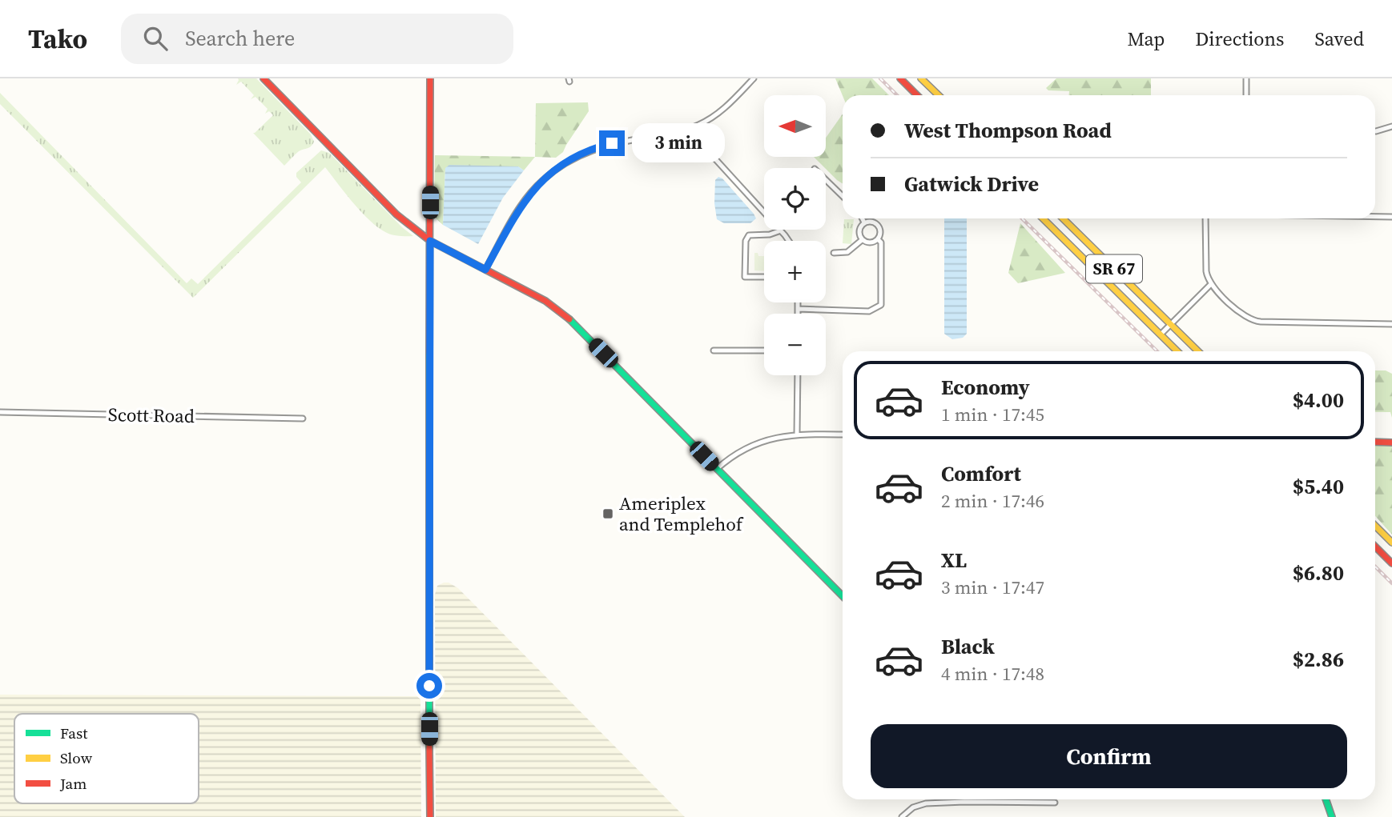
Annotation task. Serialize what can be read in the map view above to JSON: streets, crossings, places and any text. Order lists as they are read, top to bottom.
{
  "streets": {
    "street": ["SR 67", "Scott Road"]
  },
  "places": {
    "transit": ["Ameriplex and Templehof"]
  },
  "legend": ["Fast", "Slow", "Jam"],
  "north": "left",
  "page": {
    "header": "Tako",
    "search": "Search here",
    "nav": ["Map", "Directions", "Saved"],
    "map_buttons": ["+", "−"],
    "banner": ["West Thompson Road", "Gatwick Drive"],
    "bubble": "3 min",
    "list": [
      {
        "name": "Economy",
        "note": "1 min · 17:45",
        "value": "$4.00"
      },
      {
        "name": "Comfort",
        "note": "2 min · 17:46",
        "value": "$5.40"
      },
      {
        "name": "XL",
        "note": "3 min · 17:47",
        "value": "$6.80"
      },
      {
        "name": "Black",
        "note": "4 min · 17:48",
        "value": "$2.86"
      }
    ],
    "buttons": "Confirm"
  }
}
